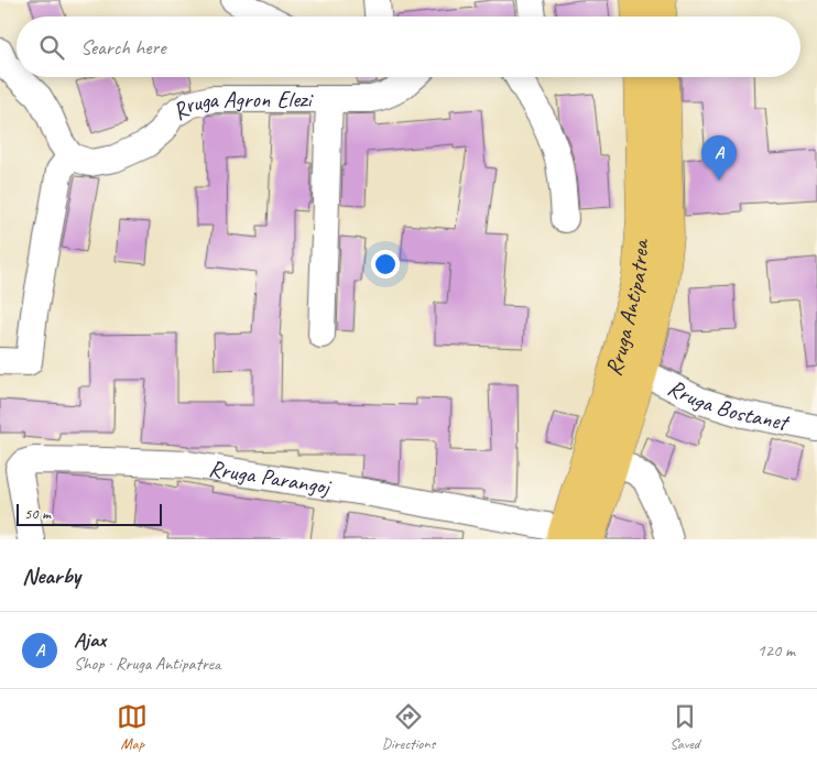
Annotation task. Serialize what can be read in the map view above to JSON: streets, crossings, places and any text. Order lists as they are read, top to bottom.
{
  "streets": {
    "main road": ["Rruga Antipatrea"],
    "street": ["Rruga Agron Elezi", "Rruga Bostanet", "Rruga Parangoj"]
  },
  "crossings": [
    ["Rruga Antipatrea", "Rruga Bostanet"],
    ["Rruga Antipatrea", "Rruga Parangoj"]
  ],
  "scale_bar": "50 m",
  "page": {
    "search": "Search here",
    "pins": "A",
    "scale": "50 m",
    "heading": "Nearby",
    "list": [
      {
        "mark": "A",
        "name": "Ajax",
        "note": "Shop · Rruga Antipatrea",
        "value": "120 m"
      }
    ],
    "nav": ["Map", "Directions", "Saved"]
  }
}
